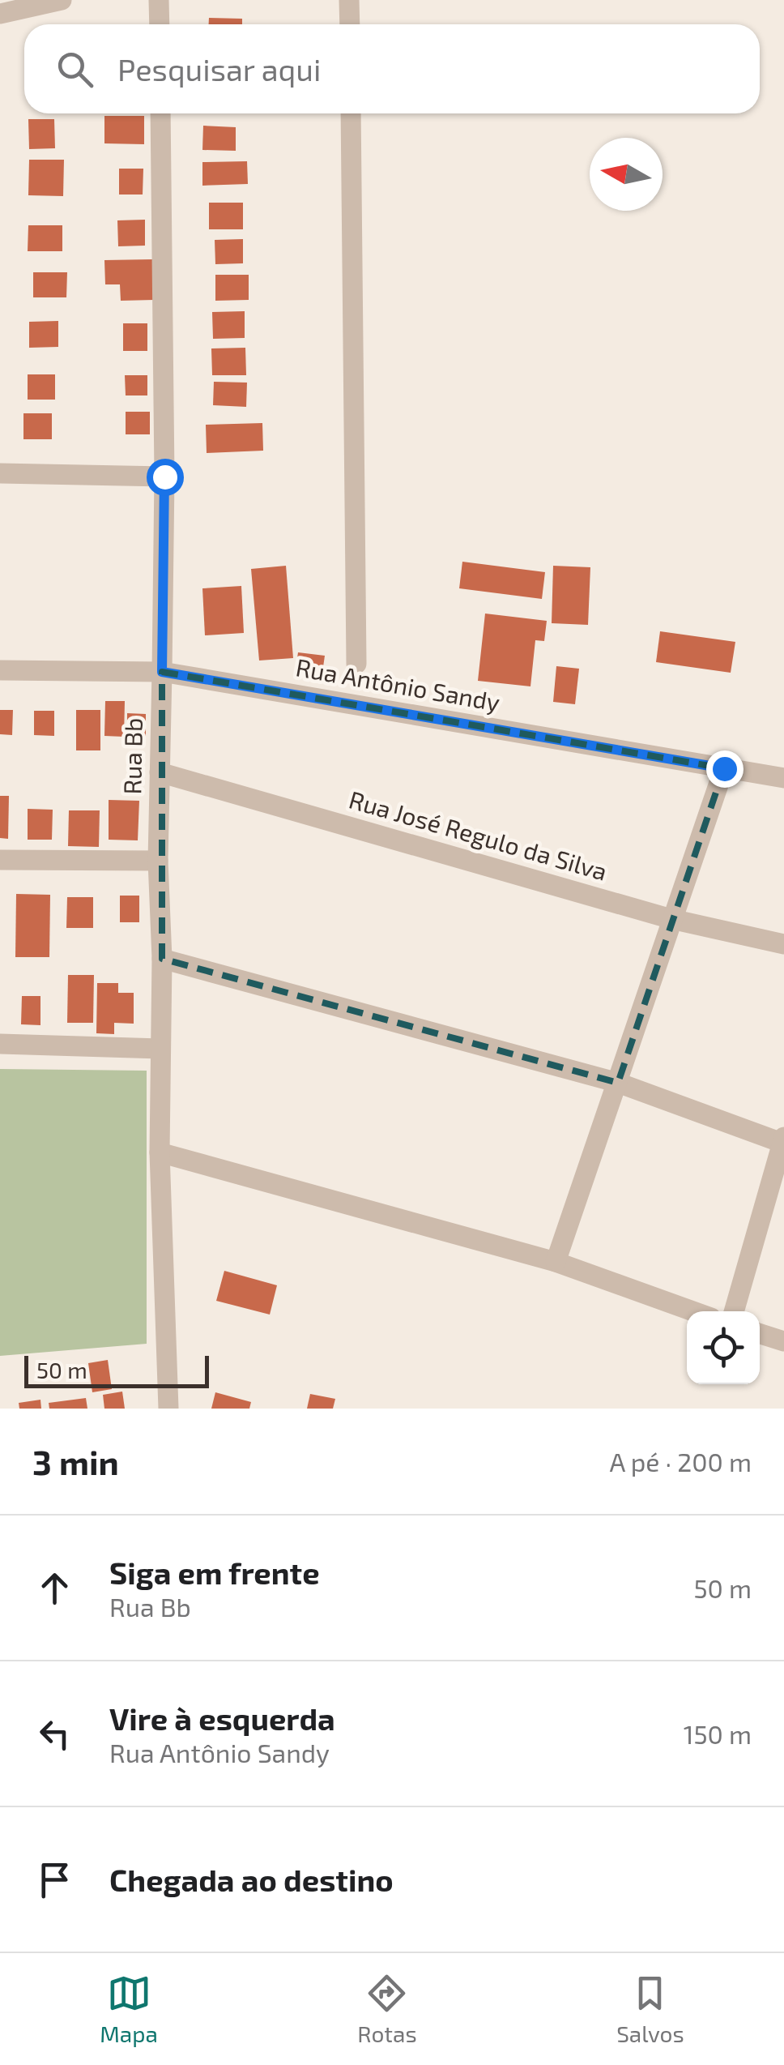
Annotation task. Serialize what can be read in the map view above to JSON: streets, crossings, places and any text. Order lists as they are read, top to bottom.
{
  "streets": {
    "street": ["Rua Antônio Sandy", "Rua Bb", "Rua José Regulo da Silva"]
  },
  "crossings": [
    ["Rua Antônio Sandy", "Rua Bb"],
    ["Rua Bb", "Rua José Regulo da Silva"]
  ],
  "scale_bar": "50 m",
  "north": "left",
  "page": {
    "search": "Pesquisar aqui",
    "scale": "50 m",
    "heading": ["3 min", "A pé · 200 m"],
    "list": [
      ["Siga em frente", "Rua Bb", "50 m"],
      ["Vire à esquerda", "Rua Antônio Sandy", "150 m"],
      "Chegada ao destino"
    ],
    "nav": ["Mapa", "Rotas", "Salvos"]
  }
}
